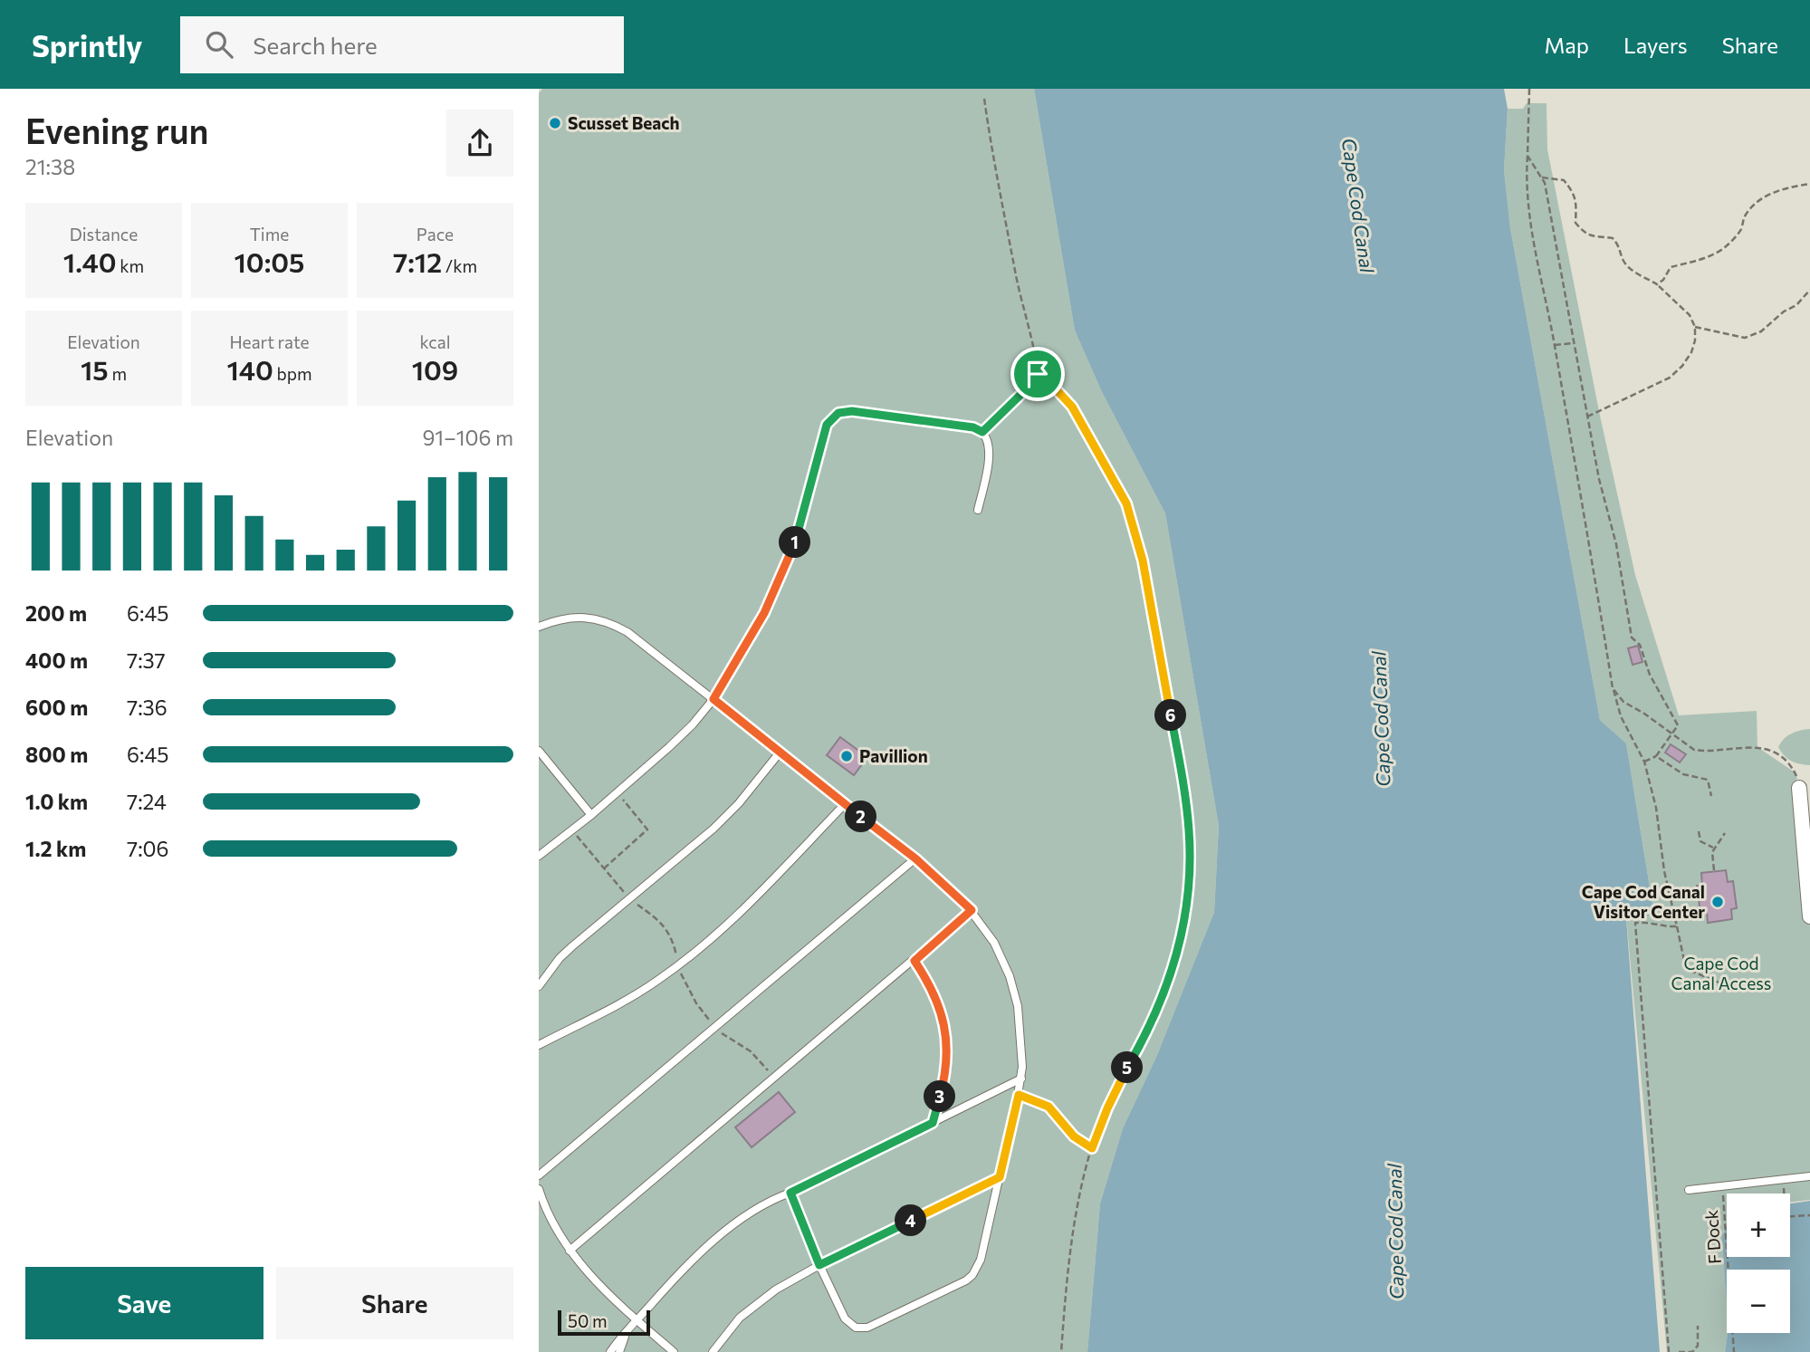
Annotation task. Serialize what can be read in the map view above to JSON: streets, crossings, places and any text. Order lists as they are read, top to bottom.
{
  "streets": {
    "path": ["F Dock"]
  },
  "water": ["Cape Cod Canal"],
  "parks": ["Cape Cod Canal Access"],
  "places": ["Scusset Beach", "Pavillion", "Cape Cod Canal Visitor Center"],
  "scale_bar": "50 m",
  "page": {
    "header": "Sprintly",
    "search": "Search here",
    "nav": ["Map", "Layers", "Share"],
    "heading": ["Evening run", "21:38"],
    "stats": [
      ["Distance", "1.40 km"],
      ["Time", "10:05"],
      ["Pace", "7:12 /km"],
      ["Elevation", "15 m"],
      ["Heart rate", "140 bpm"],
      ["kcal", "109"]
    ],
    "chart": ["Elevation", "91–106 m"],
    "pins": [
      "1",
      "6",
      "2",
      "5",
      "3",
      "4"
    ],
    "list": [
      {
        "name": "200 m",
        "note": "6:45"
      },
      {
        "name": "400 m",
        "note": "7:37"
      },
      {
        "name": "600 m",
        "note": "7:36"
      },
      {
        "name": "800 m",
        "note": "6:45"
      },
      {
        "name": "1.0 km",
        "note": "7:24"
      },
      {
        "name": "1.2 km",
        "note": "7:06"
      }
    ],
    "map_buttons": ["+", "−"],
    "buttons": ["Save", "Share"],
    "scale": "50 m"
  }
}
